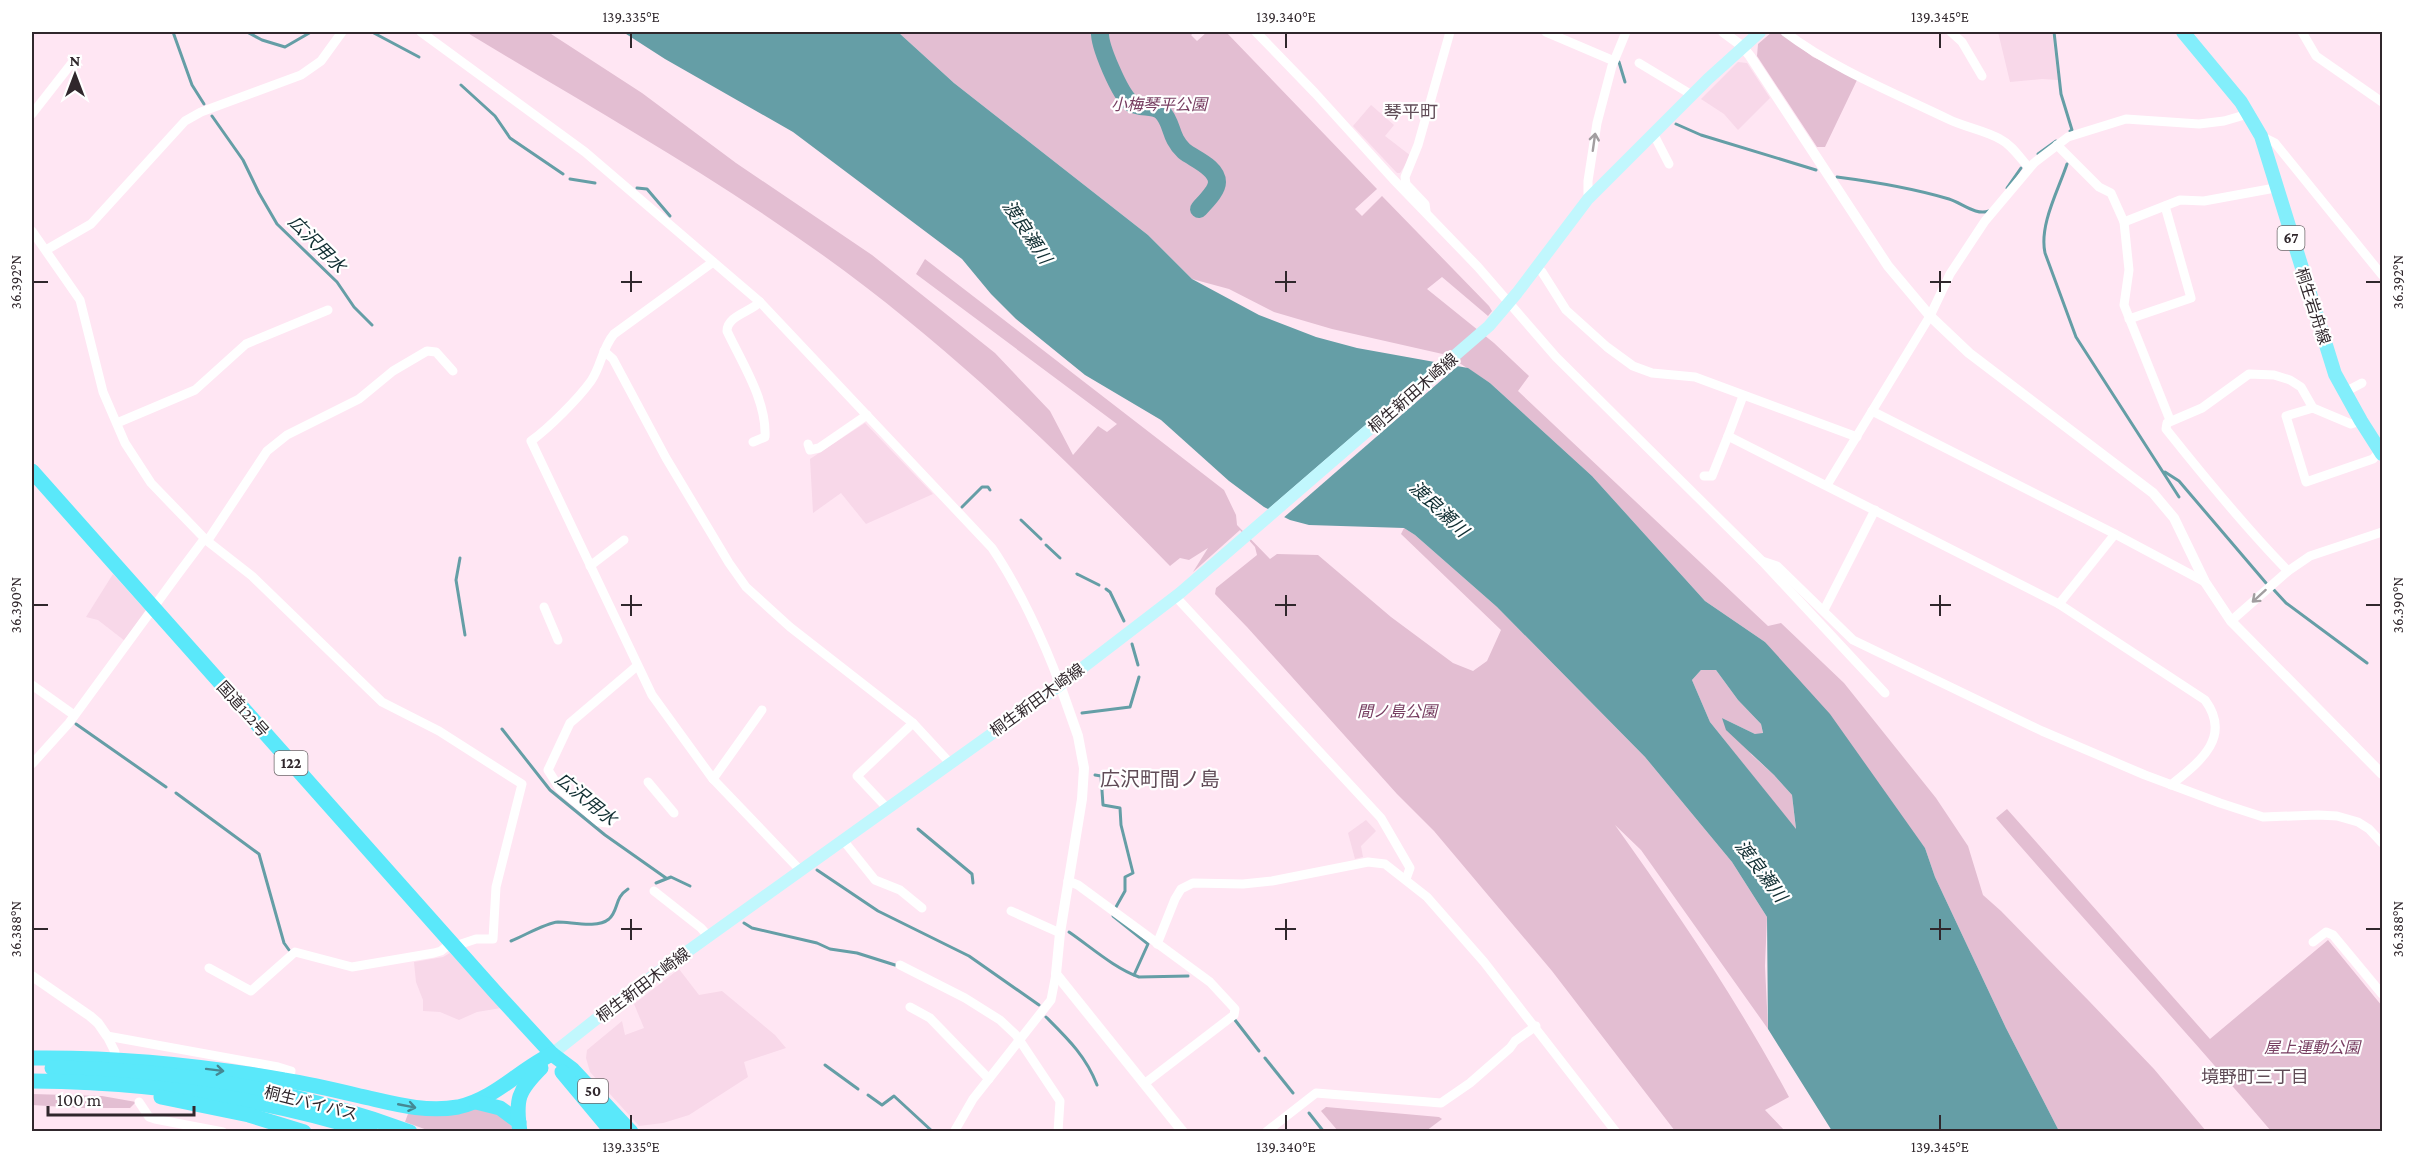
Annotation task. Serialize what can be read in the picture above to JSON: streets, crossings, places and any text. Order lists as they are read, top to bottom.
{
  "streets": {
    "highway": [
      "国道122号",
      "122",
      "50",
      "桐生バイパス"
    ],
    "main road": ["67", "桐生岩舟線", "桐生新田木崎線"]
  },
  "crossings": [
    ["桐生新田木崎線", "国道122号"]
  ],
  "districts": ["琴平町", "広沢町間ノ島", "境野町三丁目"],
  "water": ["渡良瀬川", "広沢用水"],
  "parks": ["小梅琴平公園", "間ノ島公園", "屋上運動公園"],
  "scale_bar": "100 m",
  "north": "top",
  "coordinates": [
    "139.335°E",
    "139.340°E",
    "139.345°E",
    "36.392°N",
    "36.390°N",
    "36.388°N"
  ]
}
